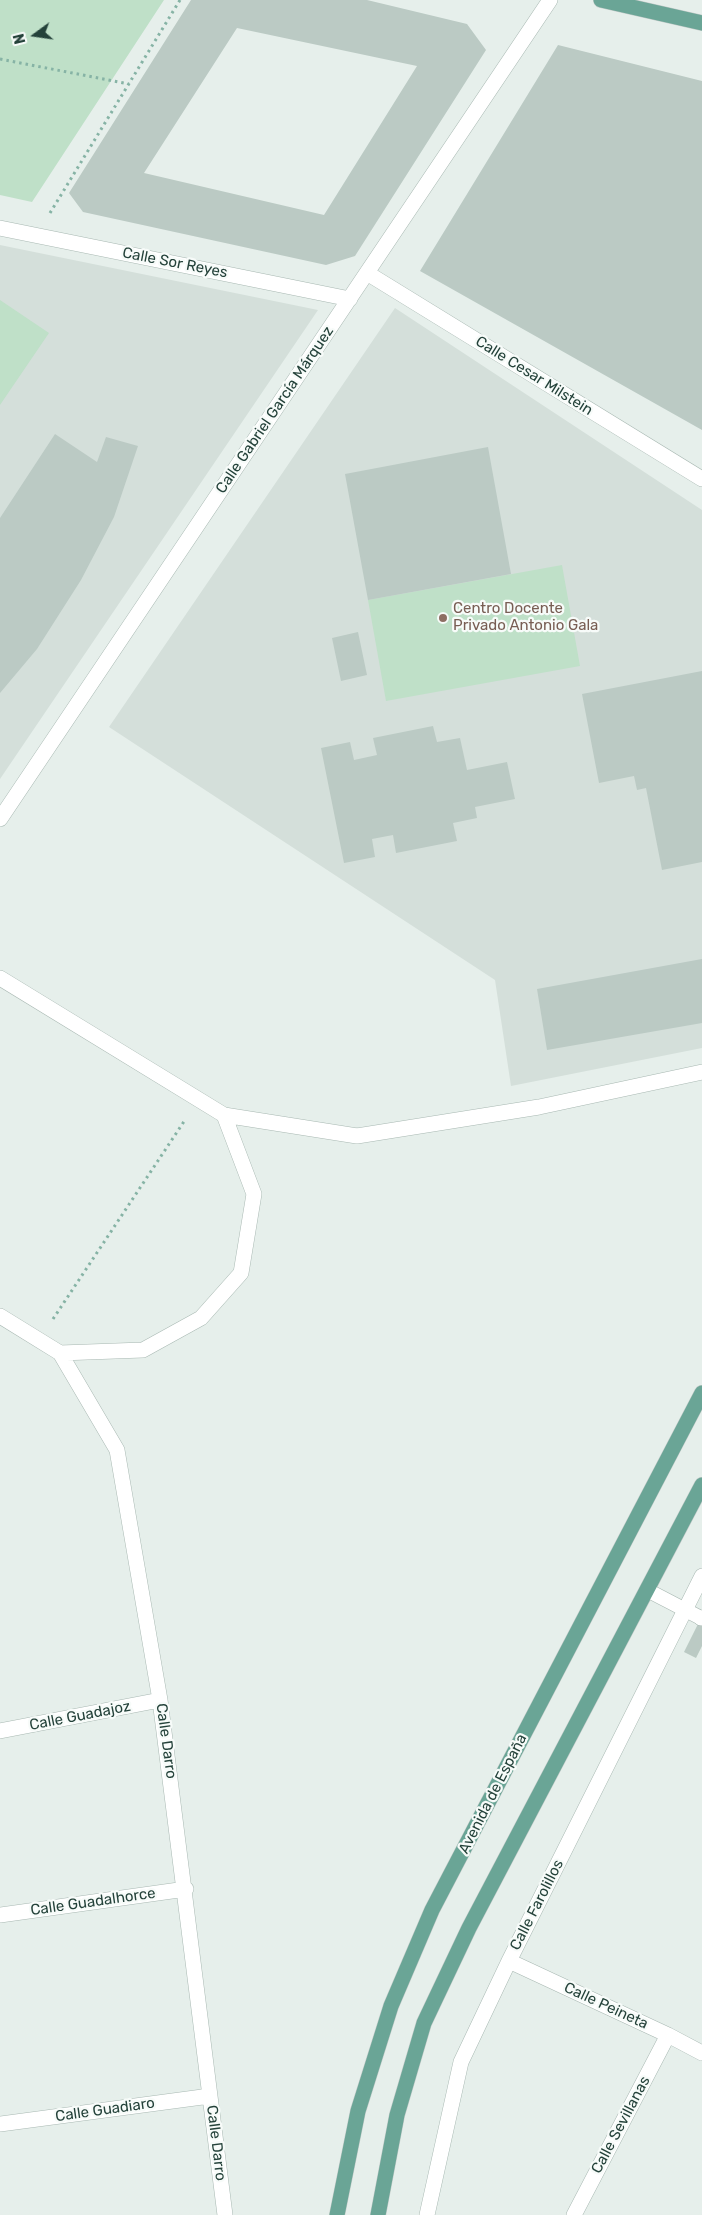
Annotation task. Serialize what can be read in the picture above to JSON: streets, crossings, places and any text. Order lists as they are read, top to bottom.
{
  "streets": {
    "main road": ["Avenida de España"],
    "street": [
      "Calle Sor Reyes",
      "Calle Cesar Milstein",
      "Calle Gabriel García Márquez",
      "Calle Guadajoz",
      "Calle Darro",
      "Calle Guadalhorce",
      "Calle Farolillos",
      "Calle Peineta",
      "Calle Guadiaro",
      "Calle Sevillanas"
    ]
  },
  "crossings": [
    ["Calle Sor Reyes", "Calle Gabriel García Márquez"],
    ["Calle Cesar Milstein", "Calle Gabriel García Márquez"],
    ["Calle Guadajoz", "Calle Darro"],
    ["Calle Darro", "Calle Guadalhorce"],
    ["Calle Darro", "Calle Guadiaro"],
    ["Calle Farolillos", "Calle Peineta"],
    ["Calle Peineta", "Calle Sevillanas"]
  ],
  "places": ["Centro Docente Privado Antonio Gala"],
  "north": "left"
}
